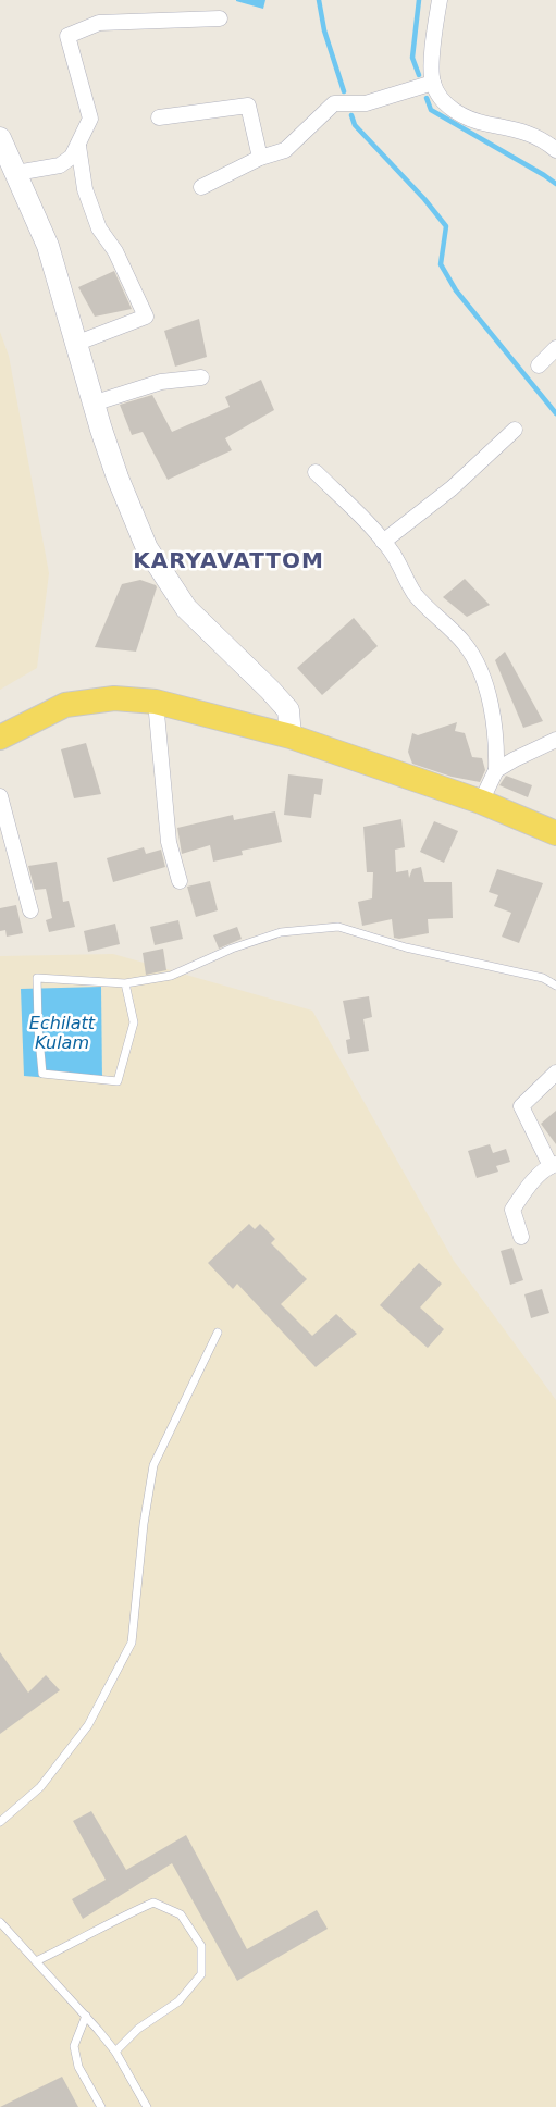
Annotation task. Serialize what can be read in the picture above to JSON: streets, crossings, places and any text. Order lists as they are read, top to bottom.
{
  "districts": ["KARYAVATTOM"],
  "water": ["Echilatt Kulam"]
}
